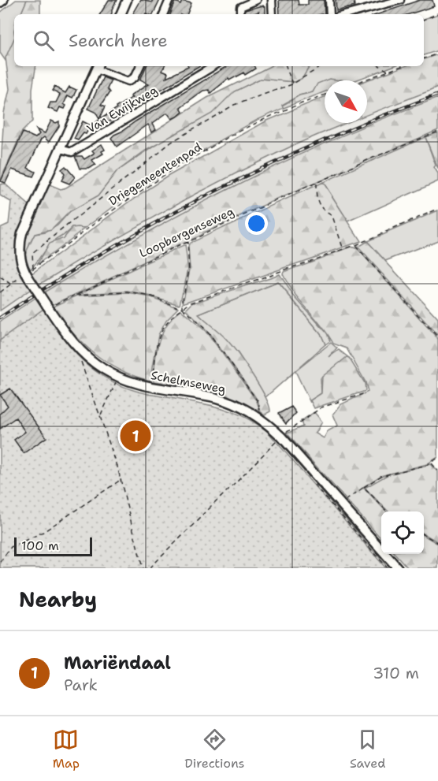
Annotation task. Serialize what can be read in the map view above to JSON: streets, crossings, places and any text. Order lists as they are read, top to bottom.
{
  "streets": {
    "main road": ["Schelmseweg"],
    "street": ["Van Ewijkweg"],
    "path": ["Driegemeentenpad", "Loopbergenseweg"]
  },
  "crossings": [
    ["Van Ewijkweg", "Schelmseweg"],
    ["Driegemeentenpad", "Schelmseweg"],
    ["Loopbergenseweg", "Schelmseweg"]
  ],
  "scale_bar": "100 m",
  "north": "bottom right",
  "page": {
    "search": "Search here",
    "pins": "1",
    "scale": "100 m",
    "heading": "Nearby",
    "list": [
      {
        "mark": "1",
        "name": "Mariëndaal",
        "note": "Park",
        "value": "310 m"
      }
    ],
    "nav": ["Map", "Directions", "Saved"]
  }
}
